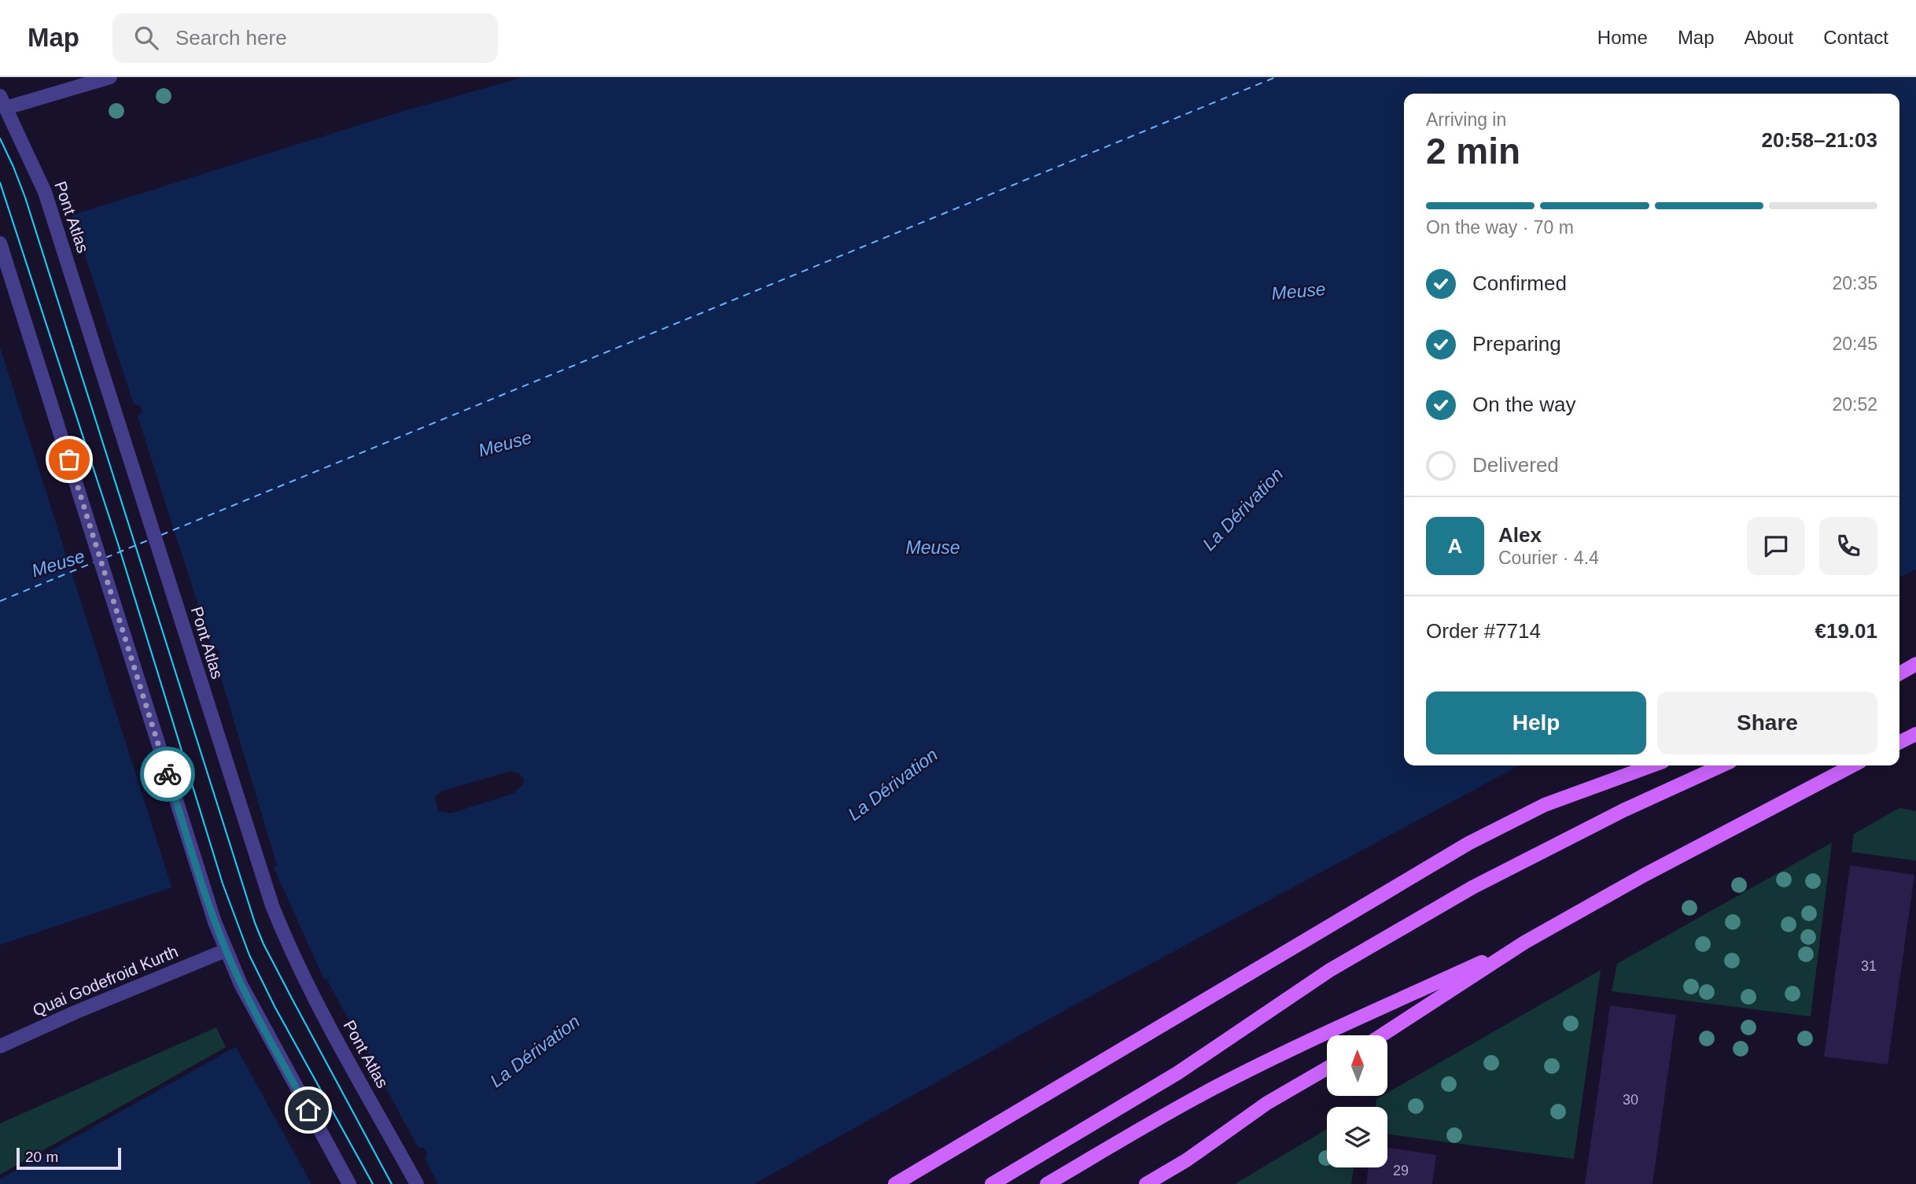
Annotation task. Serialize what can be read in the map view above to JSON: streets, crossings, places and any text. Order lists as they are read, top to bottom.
{
  "streets": {
    "street": ["Pont Atlas", "Quai Godefroid Kurth"]
  },
  "water": ["Meuse", "La Dérivation"],
  "house_numbers": ["31", "30", "29"],
  "scale_bar": "20 m",
  "north": "top",
  "page": {
    "header": "Map",
    "search": "Search here",
    "nav": [
      "Home",
      "Map",
      "About",
      "Contact"
    ],
    "heading": ["2 min", "Arriving in", "20:58–21:03"],
    "panel": [
      "Alex",
      "Courier · 4.4",
      "Order #7714",
      "€19.01"
    ],
    "bar": "On the way · 70 m",
    "list": [
      ["Confirmed", "20:35"],
      ["Preparing", "20:45"],
      ["On the way", "20:52"],
      "Delivered"
    ],
    "round": "A",
    "buttons": ["Help", "Share"],
    "scale": "20 m"
  }
}
